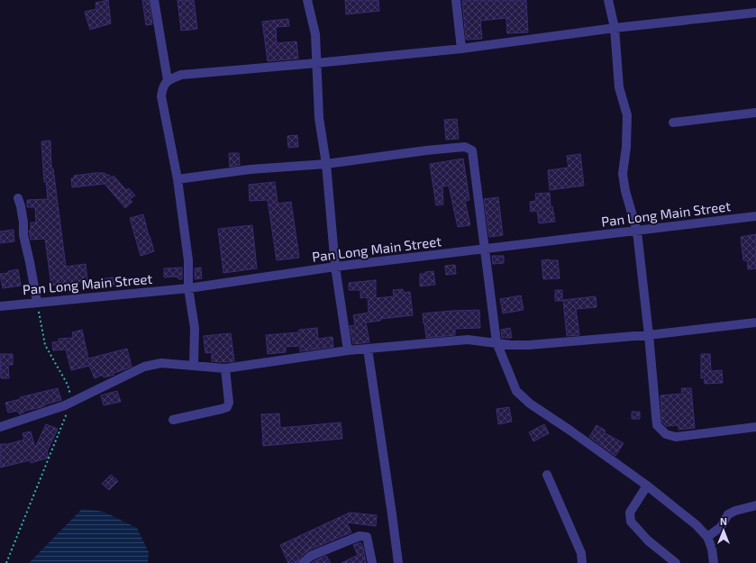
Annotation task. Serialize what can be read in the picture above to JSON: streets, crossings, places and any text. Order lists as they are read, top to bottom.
{
  "streets": {
    "street": ["Pan Long Main Street"]
  },
  "north": "top"
}
